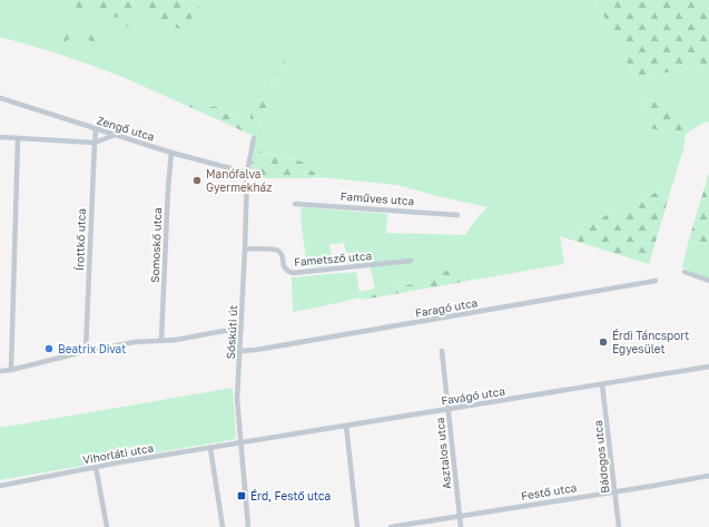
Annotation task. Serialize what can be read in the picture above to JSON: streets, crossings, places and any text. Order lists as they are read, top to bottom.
{
  "streets": {
    "street": [
      "Zengő utca",
      "Faműves utca",
      "Írottkő utca",
      "Somoskő utca",
      "Fametsző utca",
      "Faragó utca",
      "Sóskúti út",
      "Favágó utca",
      "Vihorláti utca",
      "Asztalos utca",
      "Bádogos utca",
      "Festő utca"
    ]
  },
  "crossings": [
    ["Zengő utca", "Írottkő utca"],
    ["Zengő utca", "Somoskő utca"],
    ["Zengő utca", "Sóskúti út"],
    ["Fametsző utca", "Sóskúti út"],
    ["Faragó utca", "Sóskúti út"],
    ["Sóskúti út", "Favágó utca"],
    ["Sóskúti út", "Vihorláti utca"],
    ["Favágó utca", "Vihorláti utca"],
    ["Favágó utca", "Asztalos utca"],
    ["Favágó utca", "Bádogos utca"],
    ["Asztalos utca", "Festő utca"],
    ["Bádogos utca", "Festő utca"]
  ],
  "places": {
    "other": ["Manófalva Gyermekház", "Érdi Táncsport Egyesület", "Beatrix Divat"],
    "transit": ["Érd, Festő utca"]
  }
}
